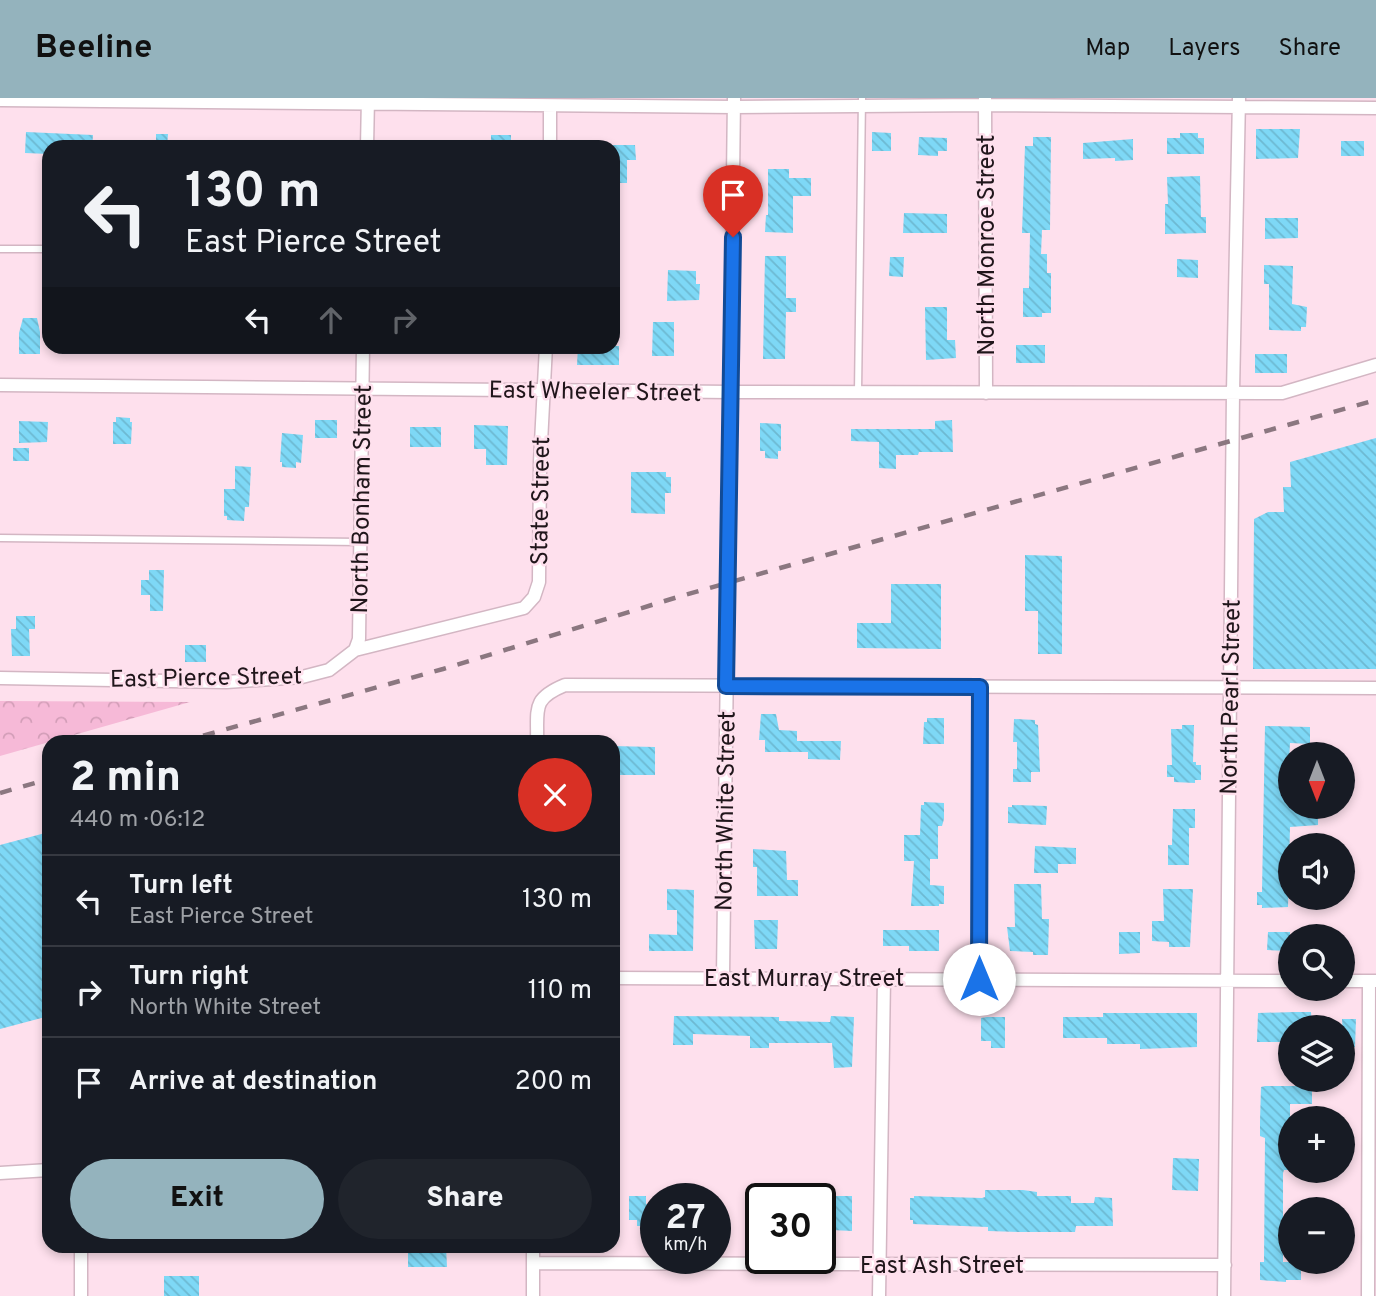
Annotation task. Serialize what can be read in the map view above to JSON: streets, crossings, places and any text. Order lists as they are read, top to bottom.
{
  "streets": {
    "street": [
      "North Monroe Street",
      "East Wheeler Street",
      "North Bonham Street",
      "State Street",
      "East Pierce Street",
      "North Pearl Street",
      "North White Street",
      "East Murray Street",
      "East Ash Street"
    ]
  },
  "crossings": [
    ["North Monroe Street", "East Wheeler Street"],
    ["East Wheeler Street", "North Bonham Street"],
    ["East Wheeler Street", "State Street"],
    ["East Wheeler Street", "North Pearl Street"],
    ["East Wheeler Street", "North White Street"],
    ["North Bonham Street", "East Pierce Street"],
    ["State Street", "East Pierce Street"],
    ["North Pearl Street", "East Murray Street"],
    ["North Pearl Street", "East Ash Street"],
    ["North White Street", "East Murray Street"]
  ],
  "north": "bottom",
  "page": {
    "header": "Beeline",
    "nav": ["Map", "Layers", "Share"],
    "turn": ["130 m", "East Pierce Street"],
    "heading": ["2 min", "440 m · 06:12"],
    "map_buttons": ["+", "−"],
    "list": [
      {
        "name": "Turn left",
        "note": "East Pierce Street",
        "value": "130 m"
      },
      {
        "name": "Turn right",
        "note": "North White Street",
        "value": "110 m"
      },
      {
        "name": "Arrive at destination",
        "value": "200 m"
      }
    ],
    "buttons": ["Exit", "Share"],
    "speed": "27 km/h",
    "limit": "30"
  }
}
